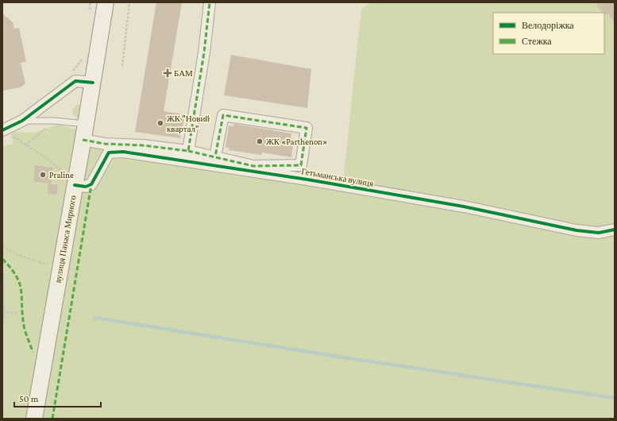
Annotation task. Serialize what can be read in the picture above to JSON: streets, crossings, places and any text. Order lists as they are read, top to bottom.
{
  "streets": {
    "main road": ["вулиця Панаса Мирного"],
    "street": ["Гетьманська вулиця"]
  },
  "crossings": [
    ["Гетьманська вулиця", "вулиця Панаса Мирного"]
  ],
  "places": {
    "health": ["БАМ"],
    "other": ["ЖК \"Новий квартал\"", "ЖК «Parthenon»", "Praline"]
  },
  "legend": ["Велодоріжка", "Стежка"],
  "scale_bar": "50 m"
}
